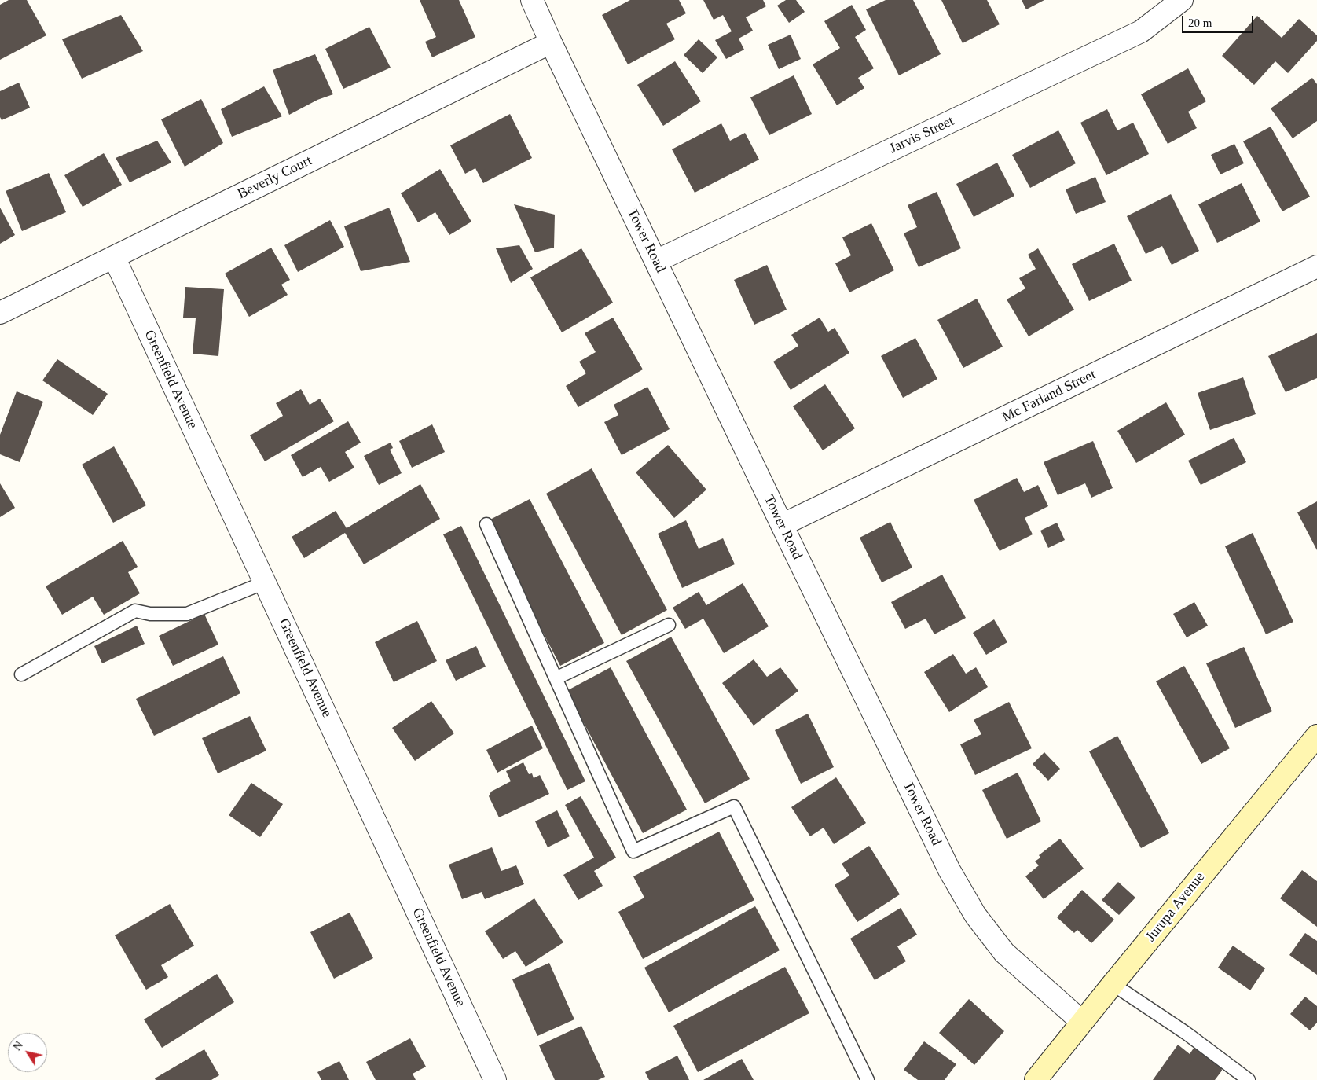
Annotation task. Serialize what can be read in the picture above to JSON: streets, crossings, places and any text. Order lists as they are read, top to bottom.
{
  "streets": {
    "main road": ["Jurupa Avenue"],
    "street": [
      "Jarvis Street",
      "Beverly Court",
      "Tower Road",
      "Greenfield Avenue",
      "Mc Farland Street"
    ]
  },
  "crossings": [
    ["Jarvis Street", "Tower Road"],
    ["Beverly Court", "Tower Road"],
    ["Beverly Court", "Greenfield Avenue"],
    ["Tower Road", "Mc Farland Street"],
    ["Tower Road", "Jurupa Avenue"]
  ],
  "scale_bar": "20 m",
  "north": "top left"
}
